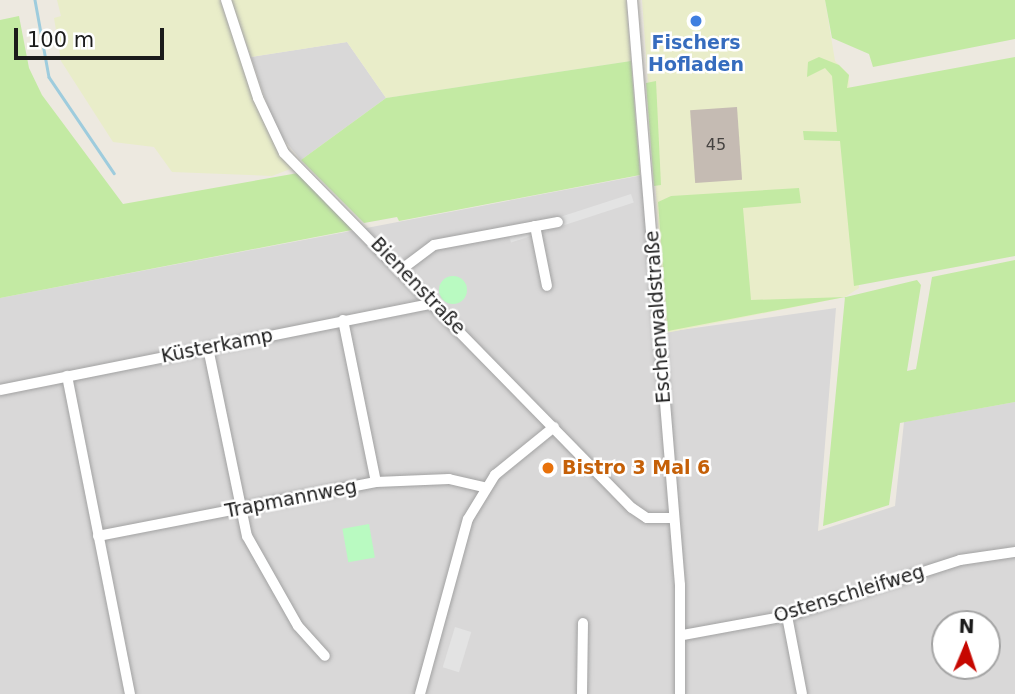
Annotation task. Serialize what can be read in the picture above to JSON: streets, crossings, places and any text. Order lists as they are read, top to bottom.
{
  "streets": {
    "street": [
      "Bienenstraße",
      "Eschenwaldstraße",
      "Küsterkamp",
      "Trapmannweg",
      "Ostenschleifweg"
    ]
  },
  "crossings": [
    ["Bienenstraße", "Eschenwaldstraße"],
    ["Bienenstraße", "Küsterkamp"],
    ["Eschenwaldstraße", "Ostenschleifweg"]
  ],
  "places": ["Fischers Hofladen", "Bistro 3 Mal 6"],
  "house_numbers": ["45"],
  "scale_bar": "100 m",
  "north": "top"
}
